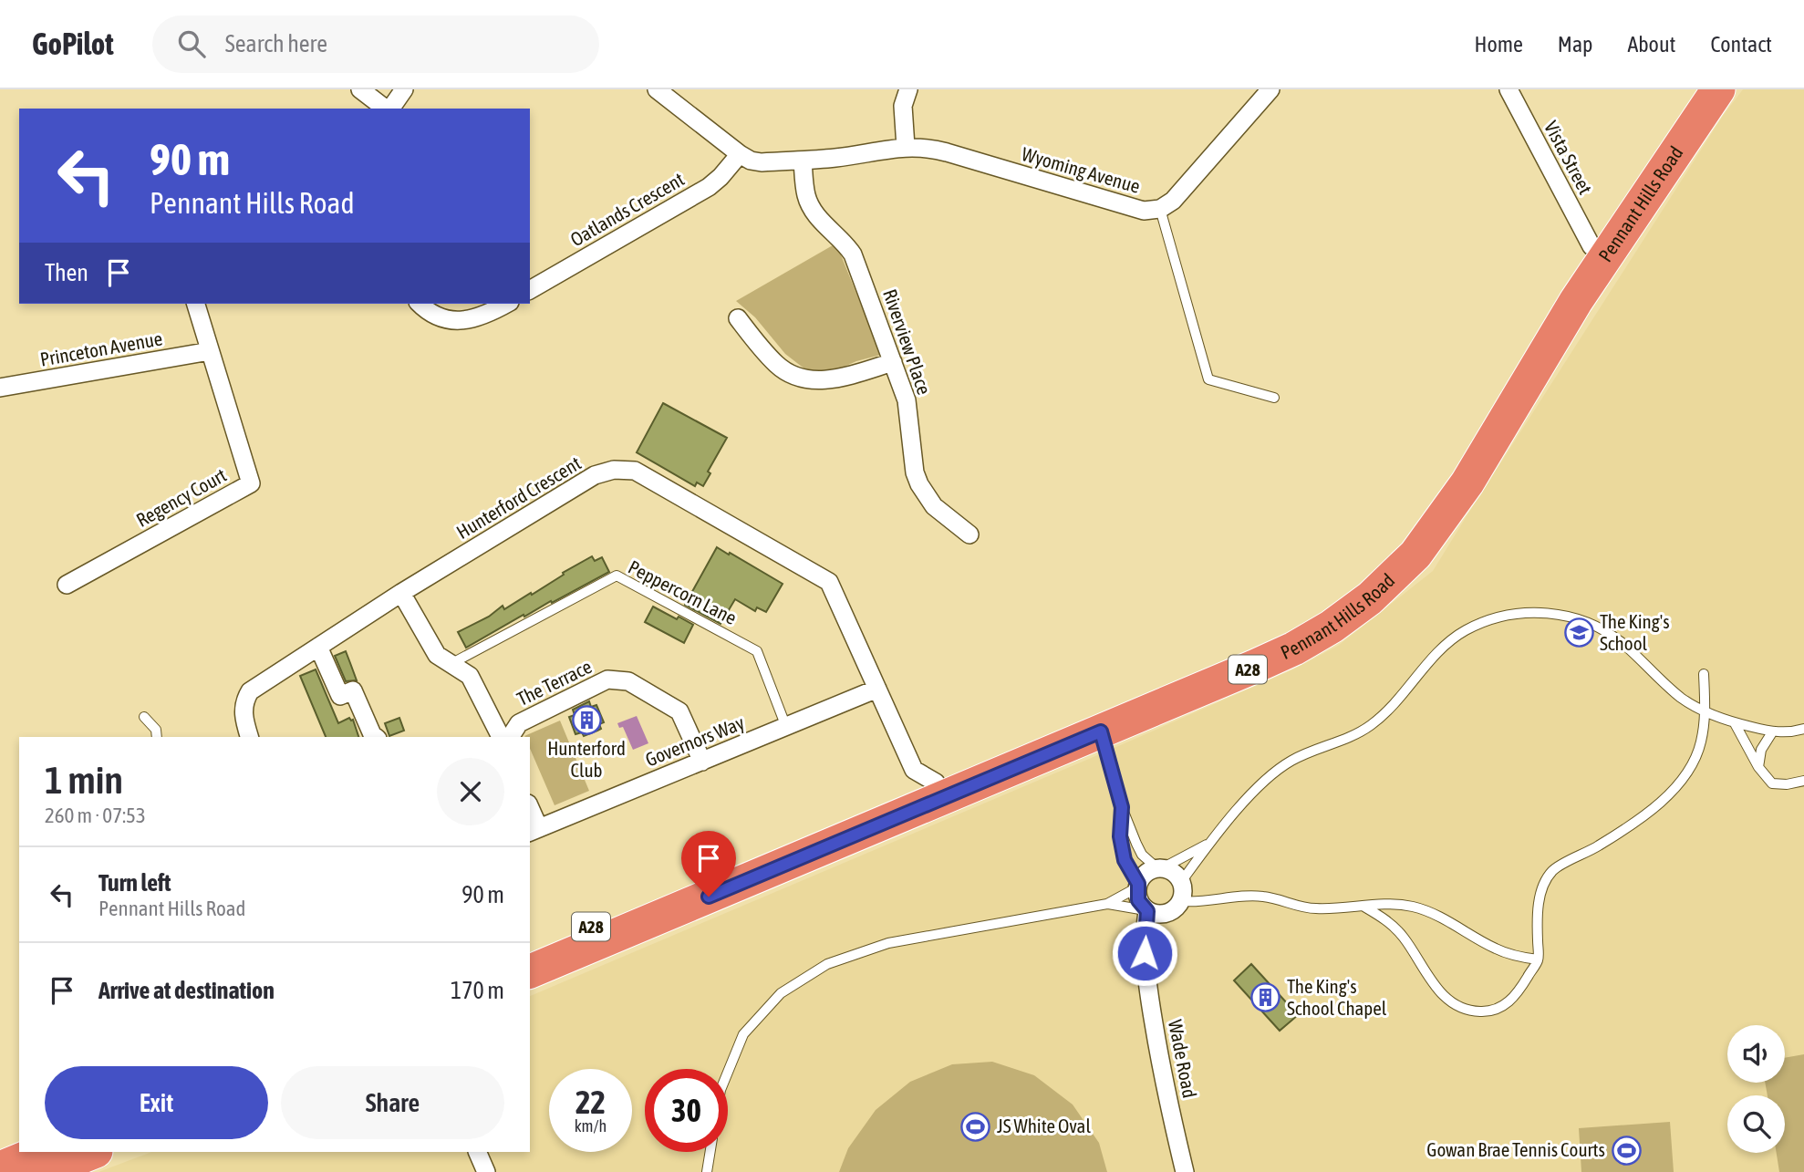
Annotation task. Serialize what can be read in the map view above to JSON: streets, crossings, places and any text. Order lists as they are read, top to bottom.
{
  "streets": {
    "highway": ["Pennant Hills Road", "A28"],
    "street": [
      "Vista Street",
      "Wyoming Avenue",
      "Oatlands Crescent",
      "Riverview Place",
      "Princeton Avenue",
      "Regency Court",
      "Hunterford Crescent",
      "The Terrace",
      "Governors Way",
      "Wade Road"
    ],
    "lane": ["Peppercorn Lane"]
  },
  "crossings": [
    ["Vista Street", "Pennant Hills Road"],
    ["Wyoming Avenue", "Oatlands Crescent"],
    ["Wyoming Avenue", "Riverview Place"],
    ["Pennant Hills Road", "Hunterford Crescent"],
    ["Princeton Avenue", "Regency Court"],
    ["Hunterford Crescent", "Governors Way"],
    ["Peppercorn Lane", "Governors Way"],
    ["The Terrace", "Governors Way"]
  ],
  "places": {
    "school or university": ["The King's School"],
    "building": ["Hunterford Club", "The King's School Chapel"],
    "sports": ["JS White Oval", "Gowan Brae Tennis Courts"]
  },
  "page": {
    "header": "GoPilot",
    "search": "Search here",
    "nav": [
      "Home",
      "Map",
      "About",
      "Contact"
    ],
    "turn": ["90 m", "Pennant Hills Road"],
    "then": "Then",
    "heading": ["1 min", "260 m · 07:53"],
    "list": [
      {
        "name": "Turn left",
        "note": "Pennant Hills Road",
        "value": "90 m"
      },
      {
        "name": "Arrive at destination",
        "value": "170 m"
      }
    ],
    "buttons": ["Exit", "Share"],
    "speed": "22 km/h",
    "limit": "30"
  }
}
